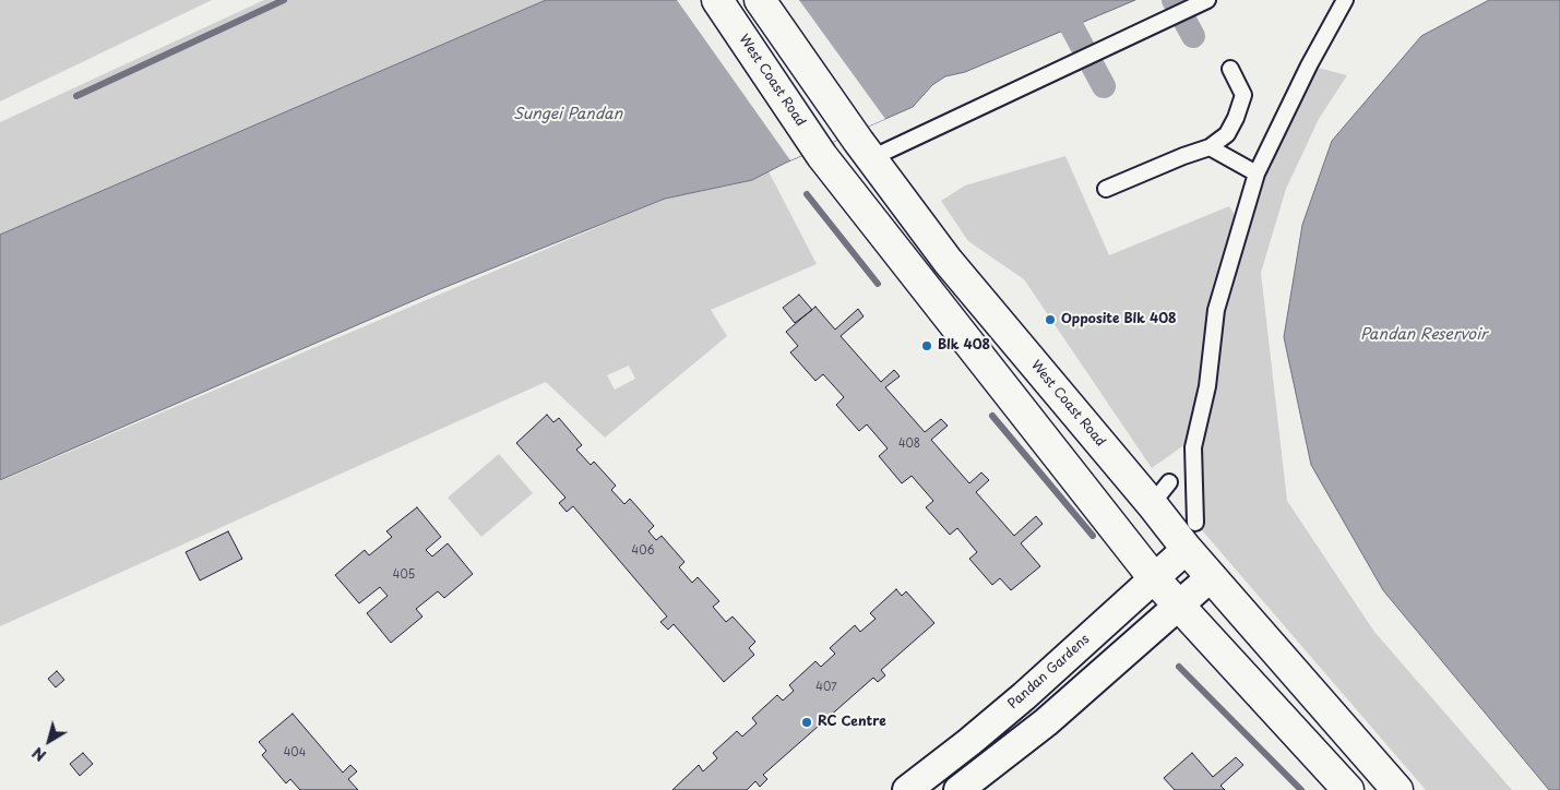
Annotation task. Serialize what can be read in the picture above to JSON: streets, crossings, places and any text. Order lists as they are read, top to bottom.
{
  "streets": {
    "main road": ["West Coast Road"],
    "street": ["Pandan Gardens"]
  },
  "crossings": [
    ["West Coast Road", "Pandan Gardens"]
  ],
  "water": ["Sungei Pandan", "Pandan Reservoir"],
  "places": ["Opposite Blk 408", "Blk 408", "RC Centre"],
  "house_numbers": [
    "408",
    "406",
    "405",
    "407",
    "404"
  ],
  "north": "bottom left"
}
